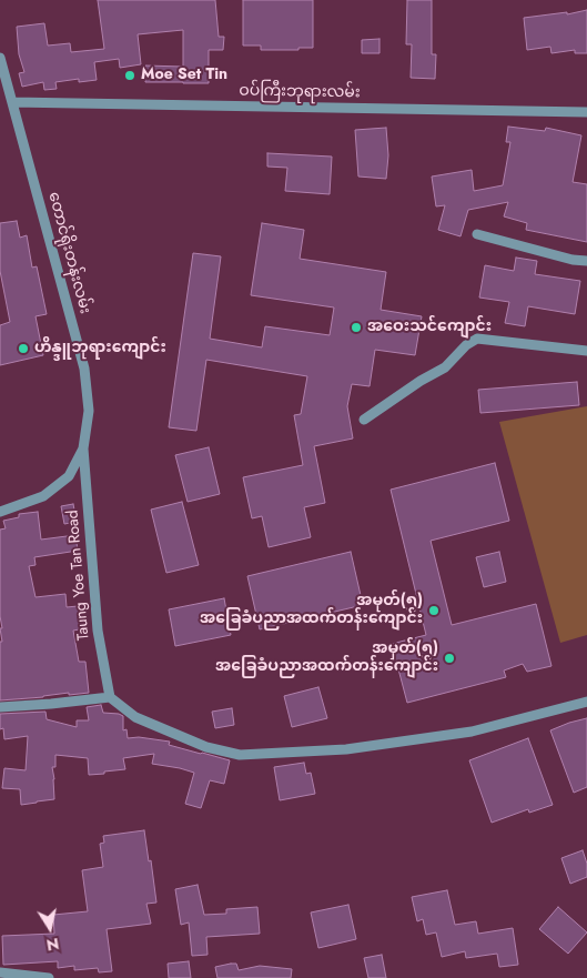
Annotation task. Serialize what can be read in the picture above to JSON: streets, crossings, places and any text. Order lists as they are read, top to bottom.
{
  "streets": {
    "street": ["ဝပ်ကြီးဘုရားလမ်း", "တောင်ရိုးတန်းလမ်း", "Taung Yoe Tan Road"]
  },
  "crossings": [
    ["ဝပ်ကြီးဘုရားလမ်း", "တောင်ရိုးတန်းလမ်း"],
    ["တောင်ရိုးတန်းလမ်း", "Taung Yoe Tan Road"]
  ],
  "places": [
    "Moe Set Tin",
    "အဝေးသင်ကျောင်း",
    "ဟိန္ဒူဘုရားကျောင်း",
    "အမုတ်(၅) အခြေခံပညာအထက်တန်းကျောင်း",
    "အမှတ်(၅) အခြေခံပညာအထက်တန်းကျောင်း"
  ],
  "north": "bottom"
}
